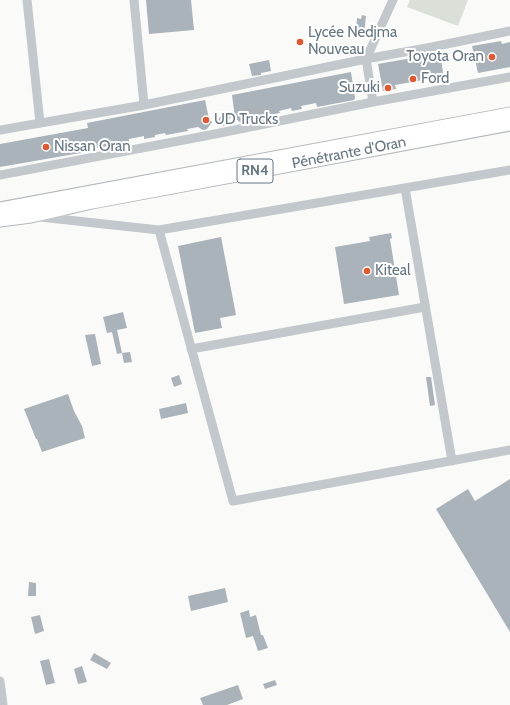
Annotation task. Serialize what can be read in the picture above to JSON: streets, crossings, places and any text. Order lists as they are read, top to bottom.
{
  "streets": {
    "highway": ["Pénétrante d'Oran", "RN4"]
  },
  "places": [
    "Lycée Nedjma Nouveau",
    "Toyota Oran",
    "Ford",
    "Suzuki",
    "UD Trucks",
    "Nissan Oran",
    "Kiteal"
  ]
}
